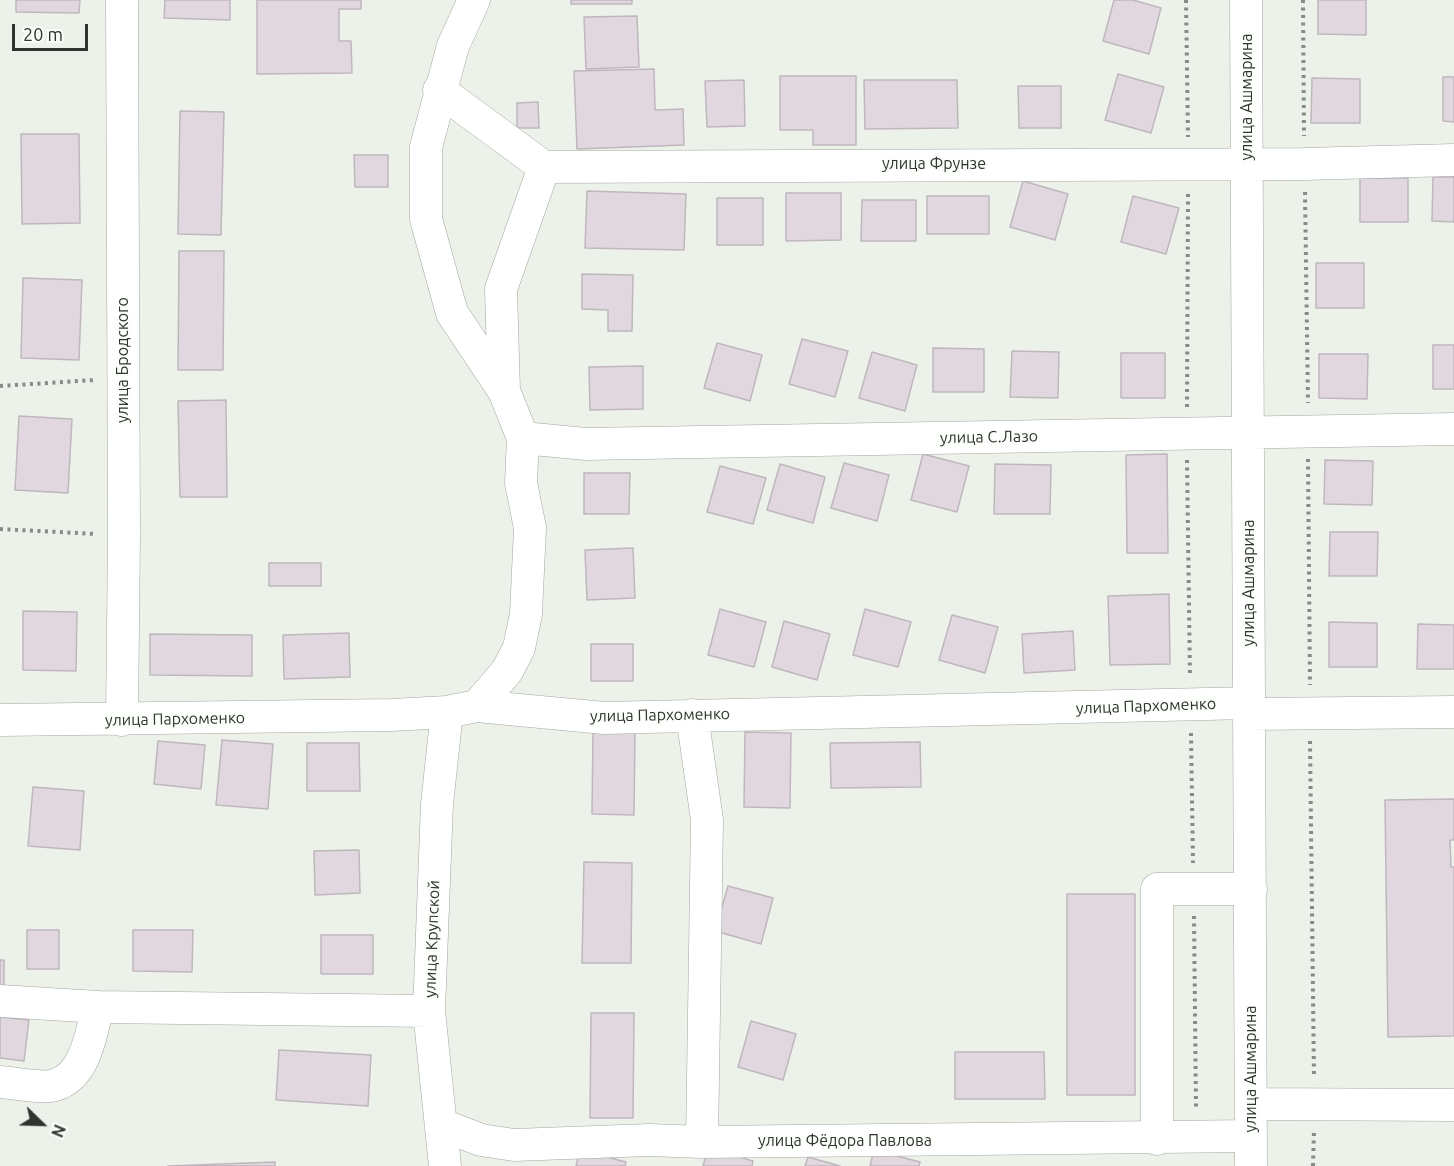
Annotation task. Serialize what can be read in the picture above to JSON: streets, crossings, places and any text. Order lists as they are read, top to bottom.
{
  "streets": {
    "street": [
      "улица Ашмарина",
      "улица Фрунзе",
      "улица Бродского",
      "улица С.Лазо",
      "улица Пархоменко",
      "улица Крупской",
      "улица Фёдора Павлова"
    ]
  },
  "crossings": [
    ["улица Ашмарина", "улица Фрунзе"],
    ["улица Ашмарина", "улица С.Лазо"],
    ["улица Ашмарина", "улица Пархоменко"],
    ["улица Ашмарина", "улица Фёдора Павлова"],
    ["улица Бродского", "улица Пархоменко"],
    ["улица Пархоменко", "улица Крупской"],
    ["улица Крупской", "улица Фёдора Павлова"]
  ],
  "scale_bar": "20 m",
  "north": "bottom right"
}
